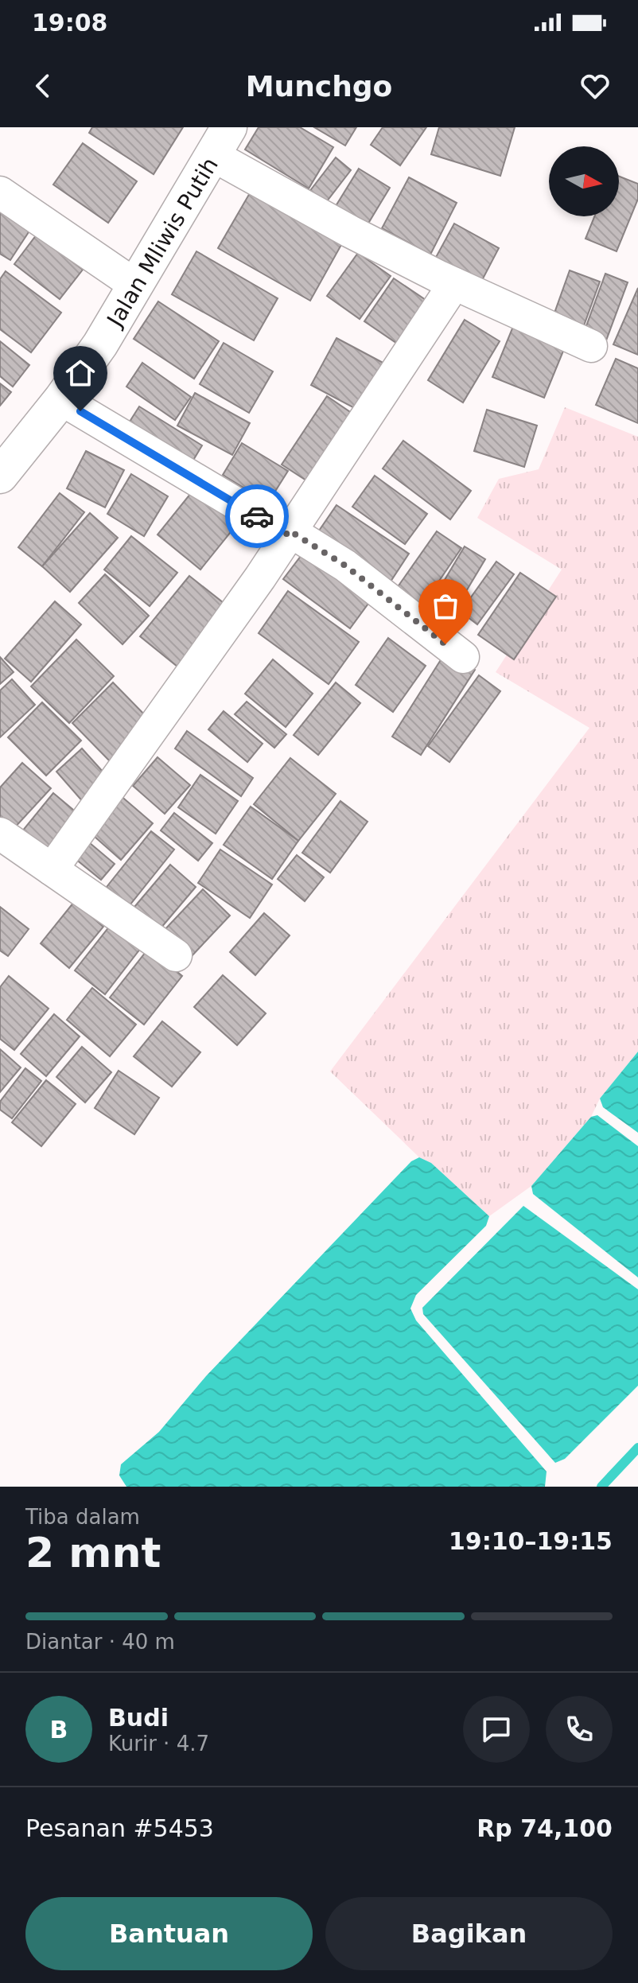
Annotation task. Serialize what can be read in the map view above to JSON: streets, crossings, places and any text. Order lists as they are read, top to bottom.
{
  "streets": {
    "street": ["Jalan Mliwis Putih"]
  },
  "north": "right",
  "page": {
    "status": "19:08",
    "header": "Munchgo",
    "heading": ["2 mnt", "Tiba dalam", "19:10–19:15"],
    "panel": [
      "Budi",
      "Kurir · 4.7",
      "Pesanan #5453",
      "Rp 74,100"
    ],
    "bar": "Diantar · 40 m",
    "round": "B",
    "buttons": ["Bantuan", "Bagikan"]
  }
}
